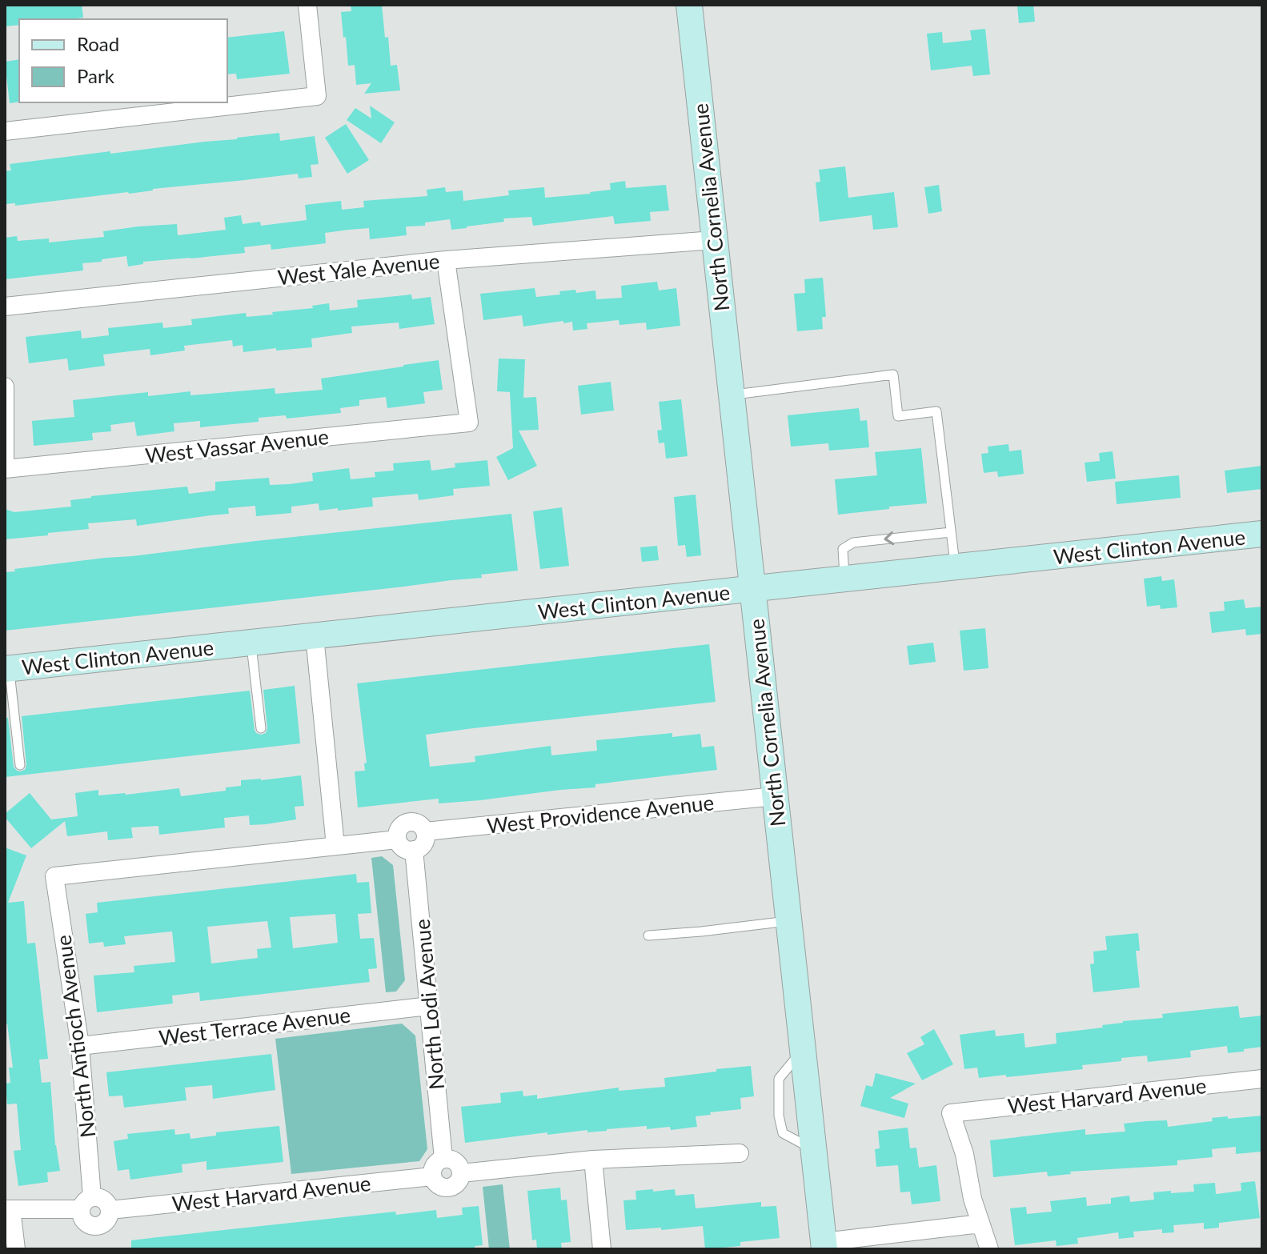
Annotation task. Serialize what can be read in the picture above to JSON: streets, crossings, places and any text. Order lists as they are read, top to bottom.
{
  "streets": {
    "main road": ["North Cornelia Avenue", "West Clinton Avenue"],
    "street": [
      "West Yale Avenue",
      "West Vassar Avenue",
      "West Providence Avenue",
      "North Lodi Avenue",
      "West Terrace Avenue",
      "North Antioch Avenue",
      "West Harvard Avenue"
    ]
  },
  "crossings": [
    ["North Cornelia Avenue", "West Yale Avenue"],
    ["North Cornelia Avenue", "West Clinton Avenue"],
    ["North Cornelia Avenue", "West Providence Avenue"],
    ["West Yale Avenue", "West Vassar Avenue"],
    ["West Providence Avenue", "North Lodi Avenue"],
    ["North Lodi Avenue", "West Terrace Avenue"],
    ["North Lodi Avenue", "West Harvard Avenue"],
    ["West Terrace Avenue", "North Antioch Avenue"],
    ["North Antioch Avenue", "West Harvard Avenue"]
  ],
  "legend": ["Road", "Park"]
}
